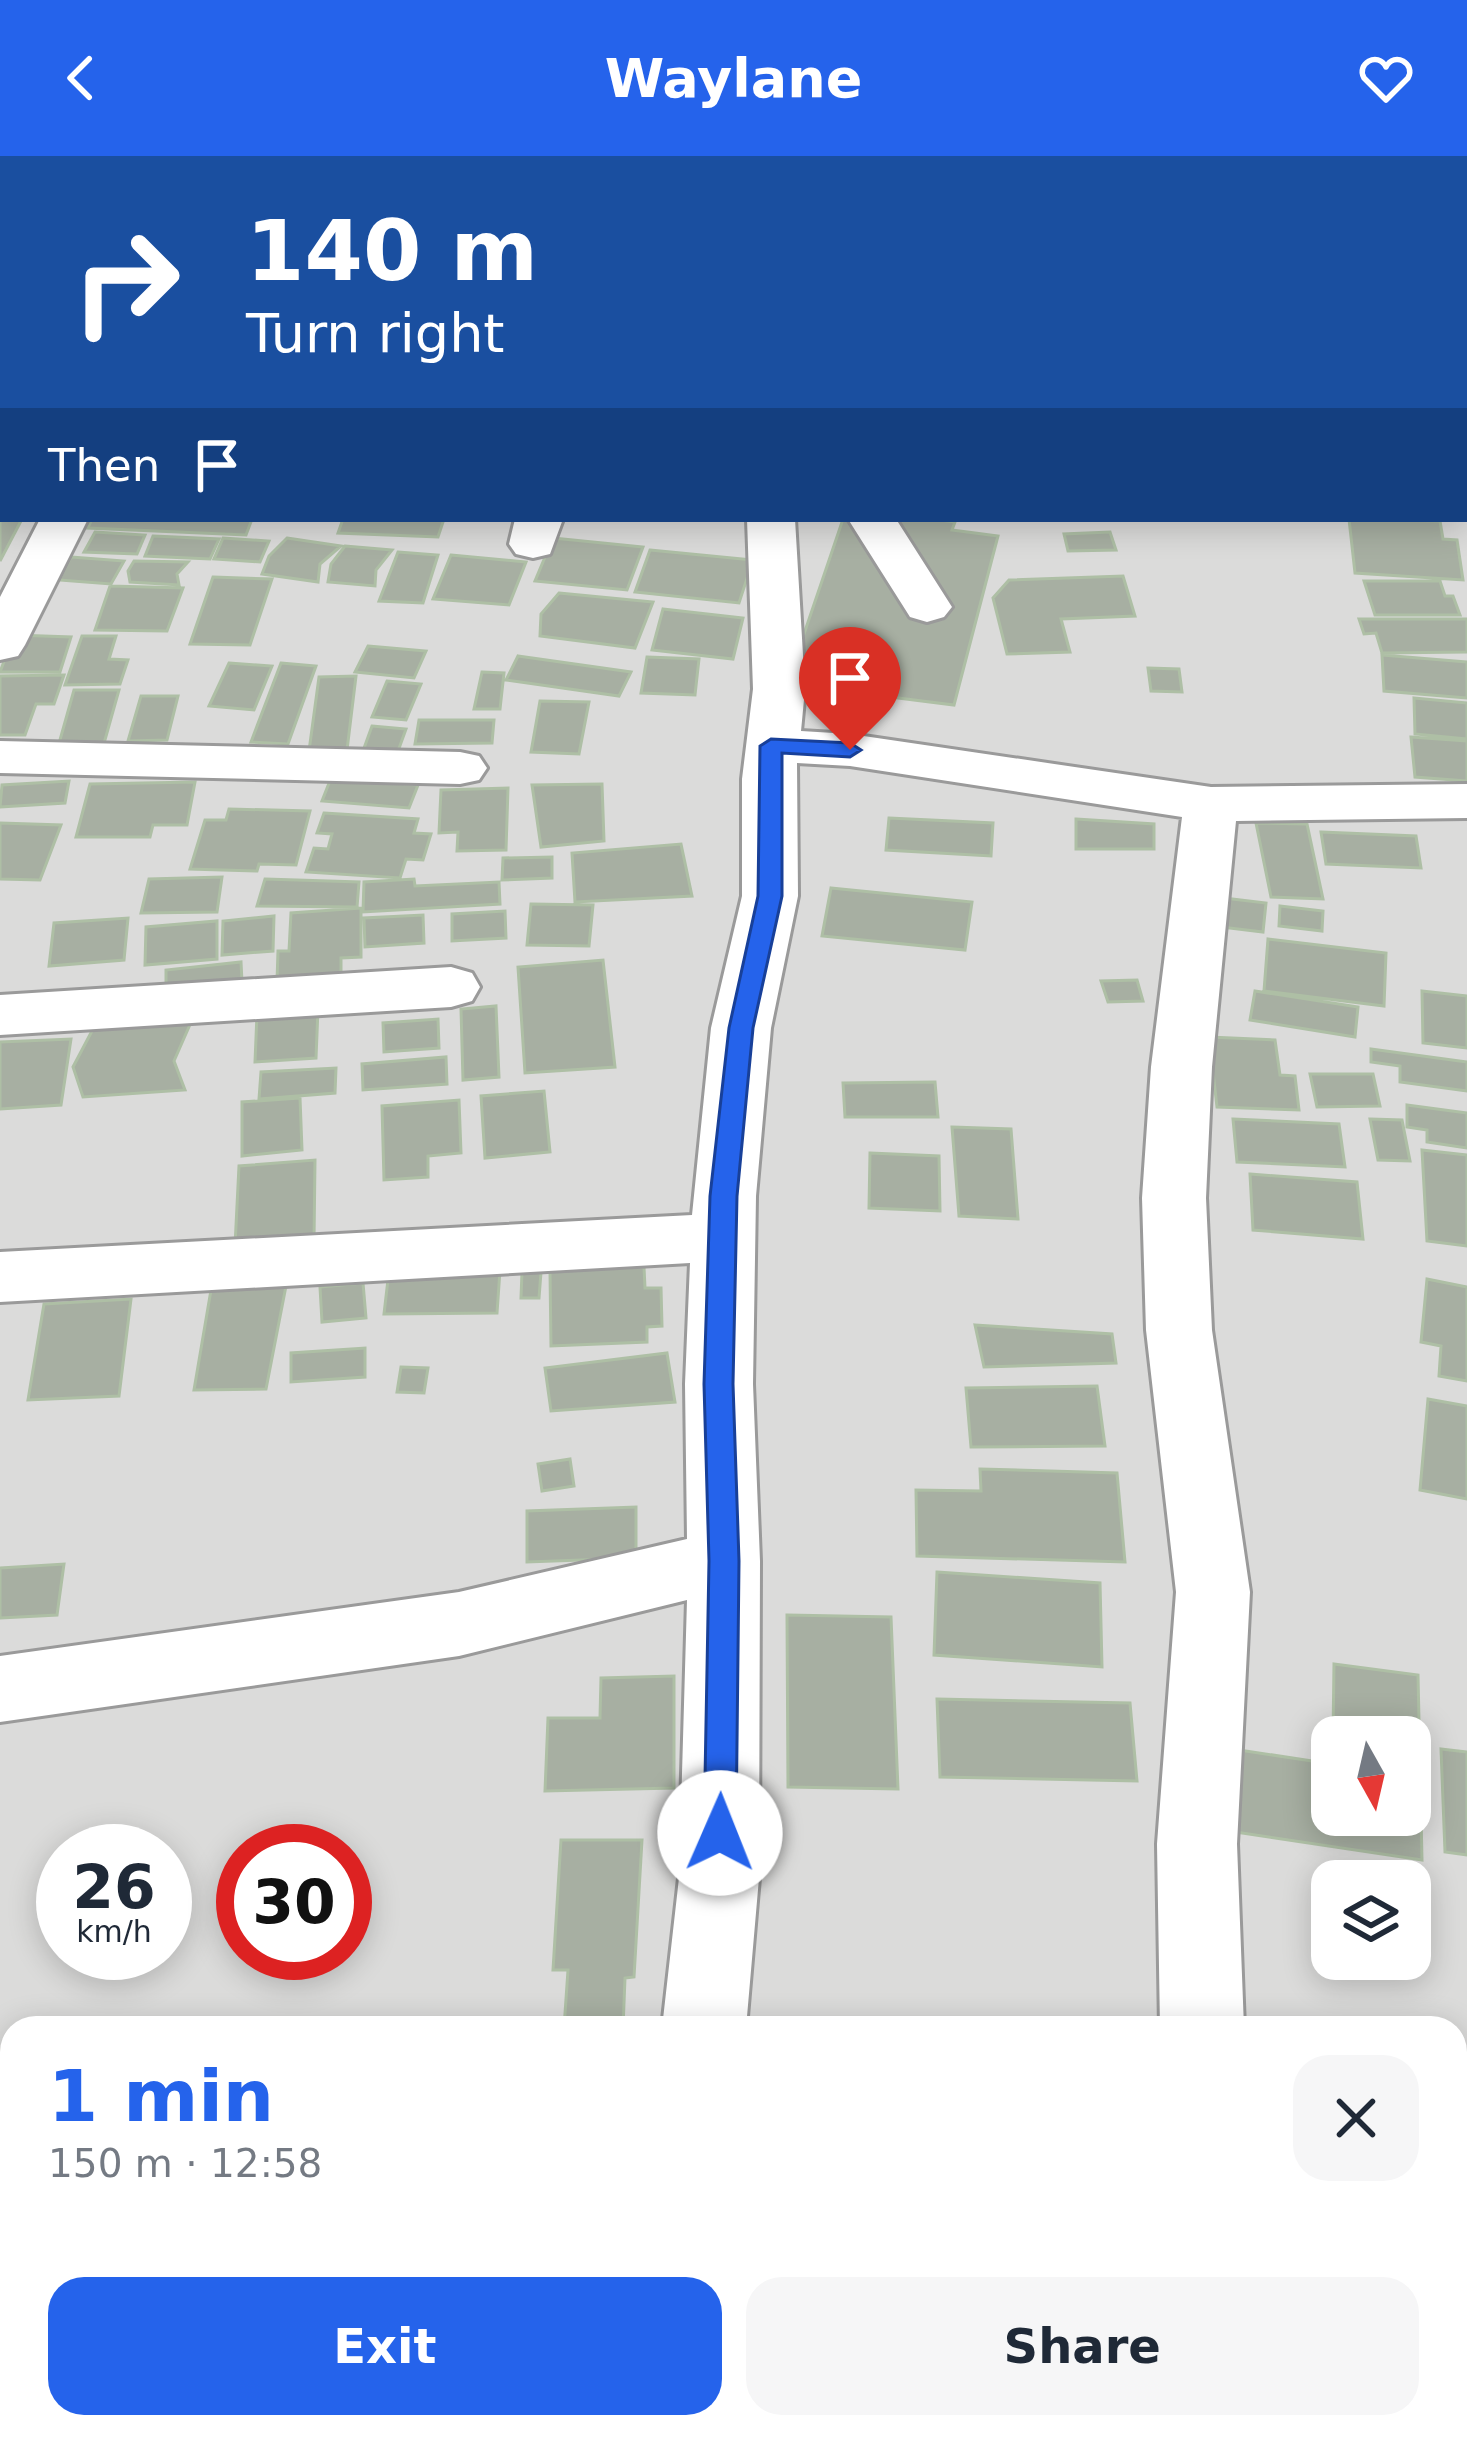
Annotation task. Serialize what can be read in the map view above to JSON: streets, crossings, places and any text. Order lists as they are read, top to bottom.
{
  "north": "bottom",
  "page": {
    "header": "Waylane",
    "turn": ["140 m", "Turn right"],
    "then": "Then",
    "speed": "26 km/h",
    "limit": "30",
    "heading": ["1 min", "150 m · 12:58"],
    "buttons": ["Exit", "Share"]
  }
}
